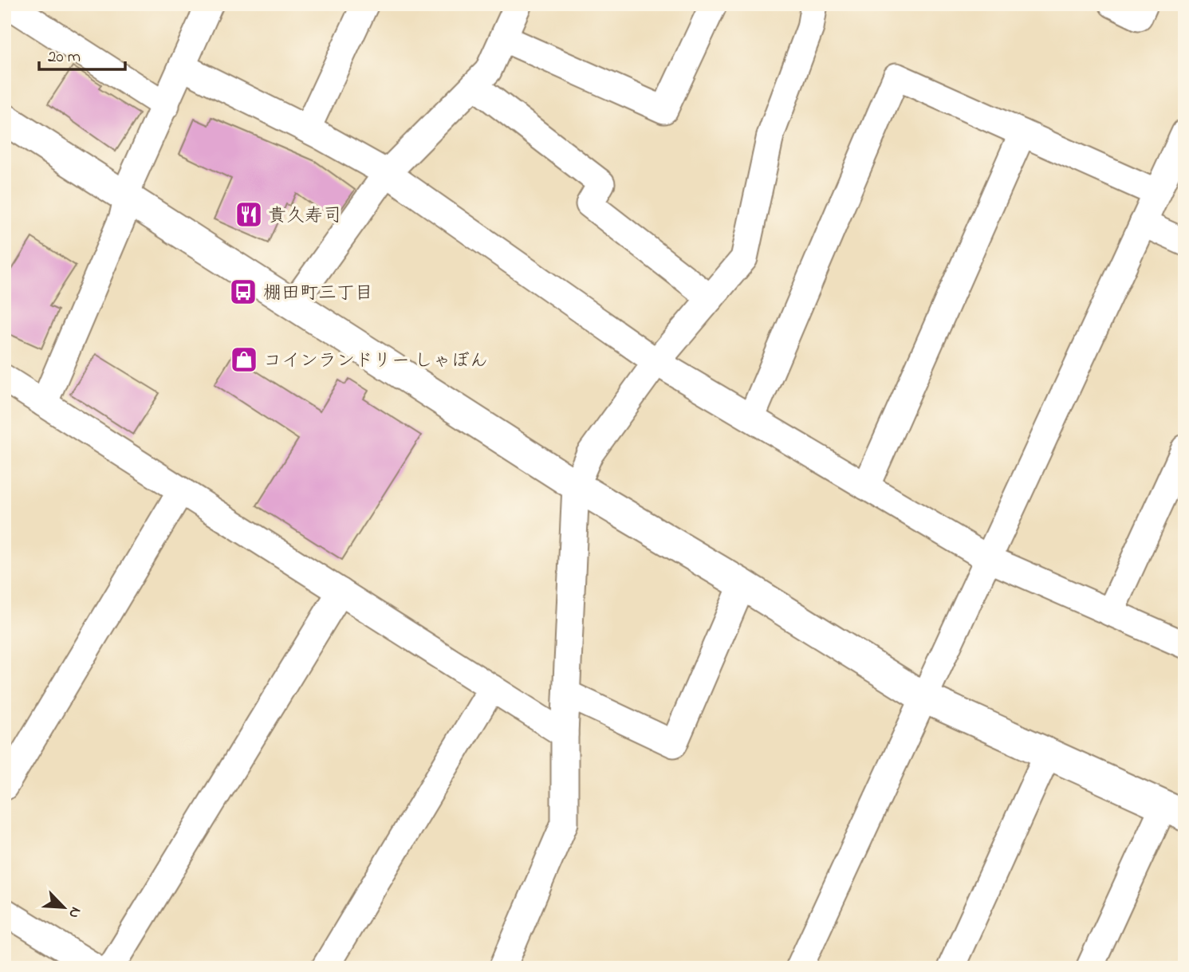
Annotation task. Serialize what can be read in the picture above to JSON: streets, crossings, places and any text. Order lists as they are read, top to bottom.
{
  "places": {
    "restaurant": ["貴久寿司"],
    "bus stop": ["棚田町三丁目"],
    "shop": ["コインランドリー しゃぼん"]
  },
  "scale_bar": "20 m",
  "north": "bottom right"
}
